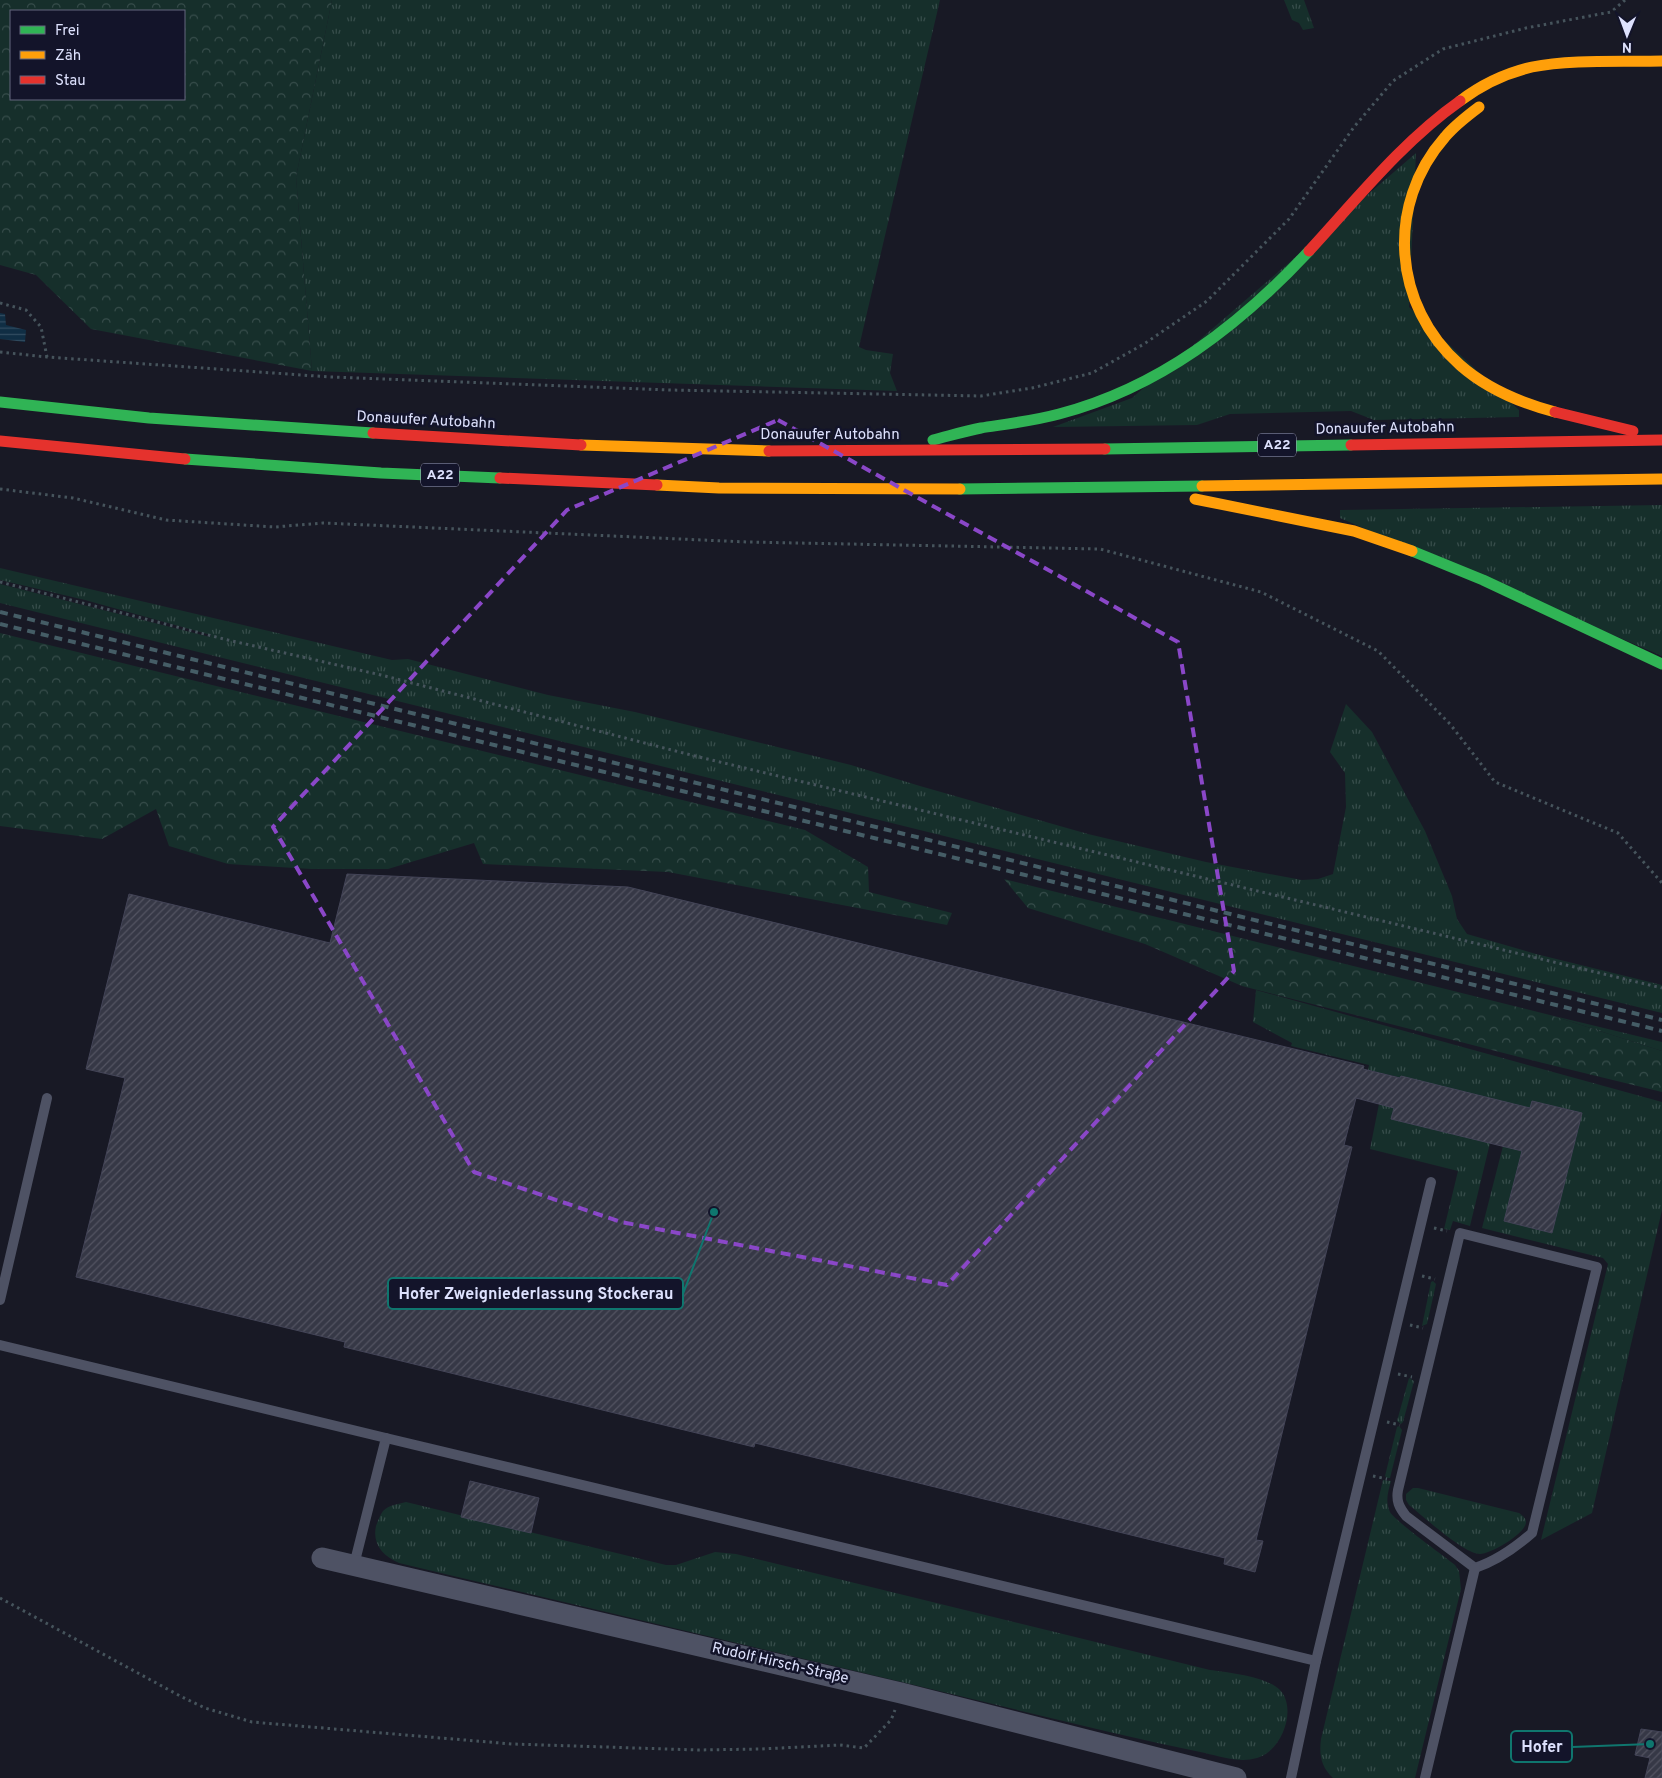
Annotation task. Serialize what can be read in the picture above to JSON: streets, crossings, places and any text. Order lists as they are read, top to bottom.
{
  "streets": {
    "highway": ["Donauufer Autobahn", "A22"],
    "street": ["Rudolf Hirsch-Straße"]
  },
  "places": ["Hofer Zweigniederlassung Stockerau", "Hofer"],
  "legend": ["Frei", "Zäh", "Stau"],
  "north": "bottom"
}
